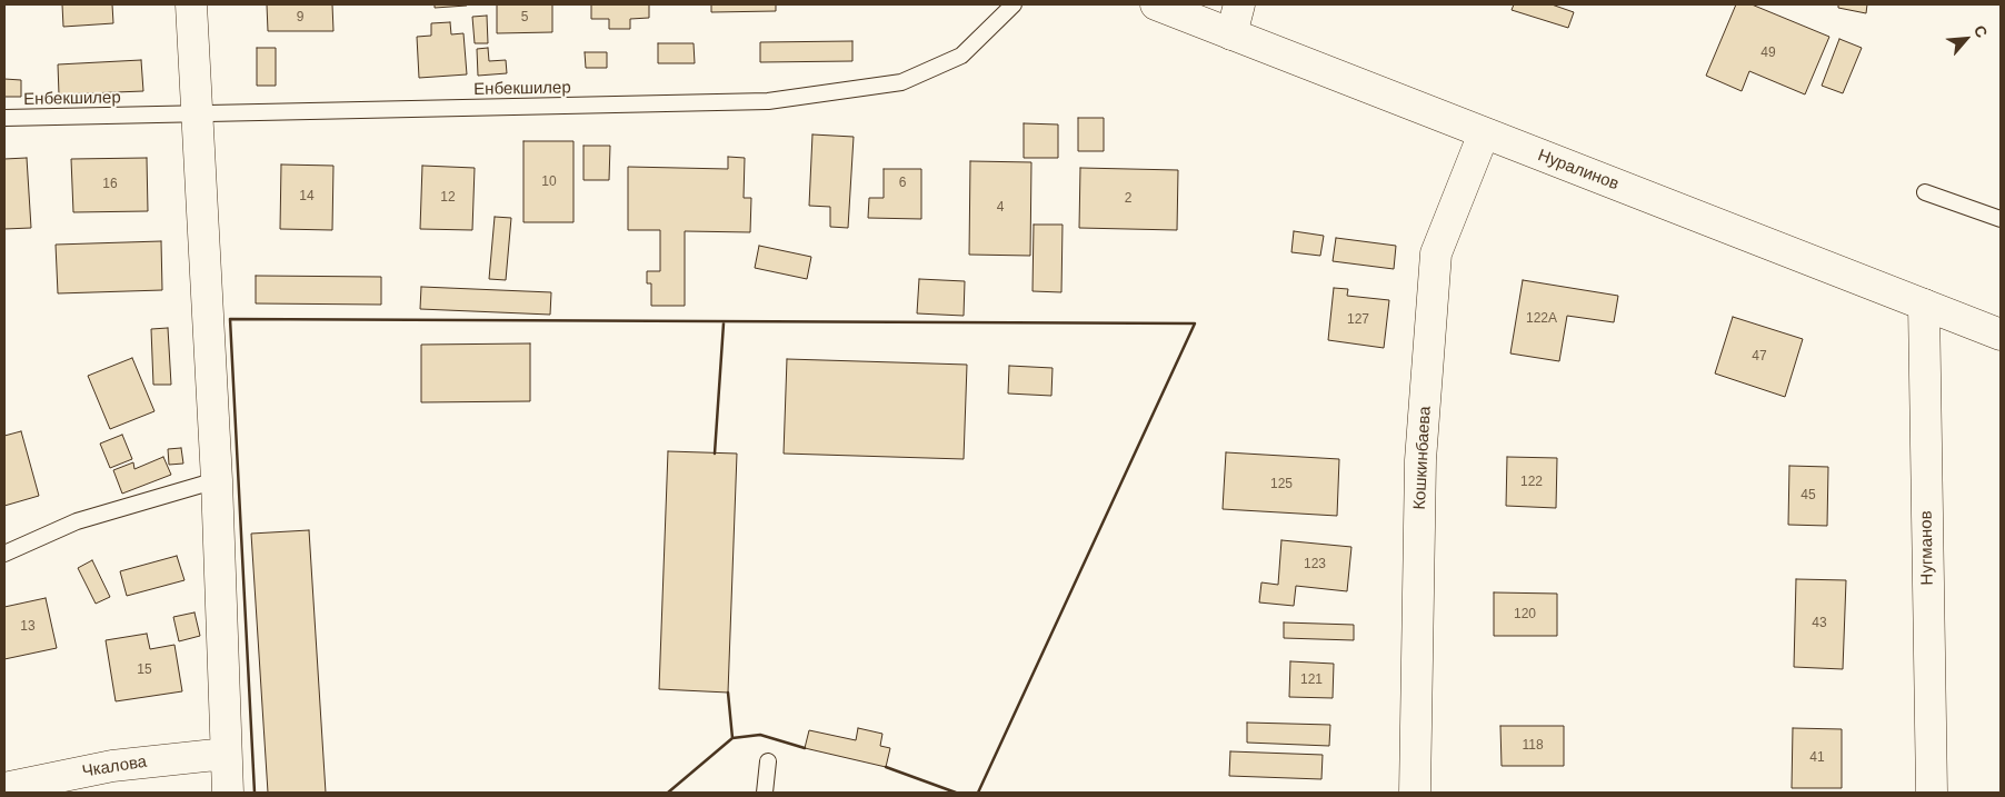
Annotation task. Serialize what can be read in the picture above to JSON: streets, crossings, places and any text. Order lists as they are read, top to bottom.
{
  "streets": {
    "main road": [
      "Нуралинов",
      "Кошкинбаева",
      "Нугманов",
      "Чкалова"
    ],
    "lane": ["Енбекшилер"]
  },
  "crossings": [
    ["Нуралинов", "Кошкинбаева"],
    ["Нуралинов", "Нугманов"]
  ],
  "house_numbers": [
    "9",
    "5",
    "49",
    "10",
    "6",
    "16",
    "14",
    "12",
    "2",
    "4",
    "122А",
    "127",
    "47",
    "122",
    "125",
    "45",
    "123",
    "120",
    "43",
    "13",
    "15",
    "121",
    "118",
    "41"
  ],
  "north": "top right"
}
